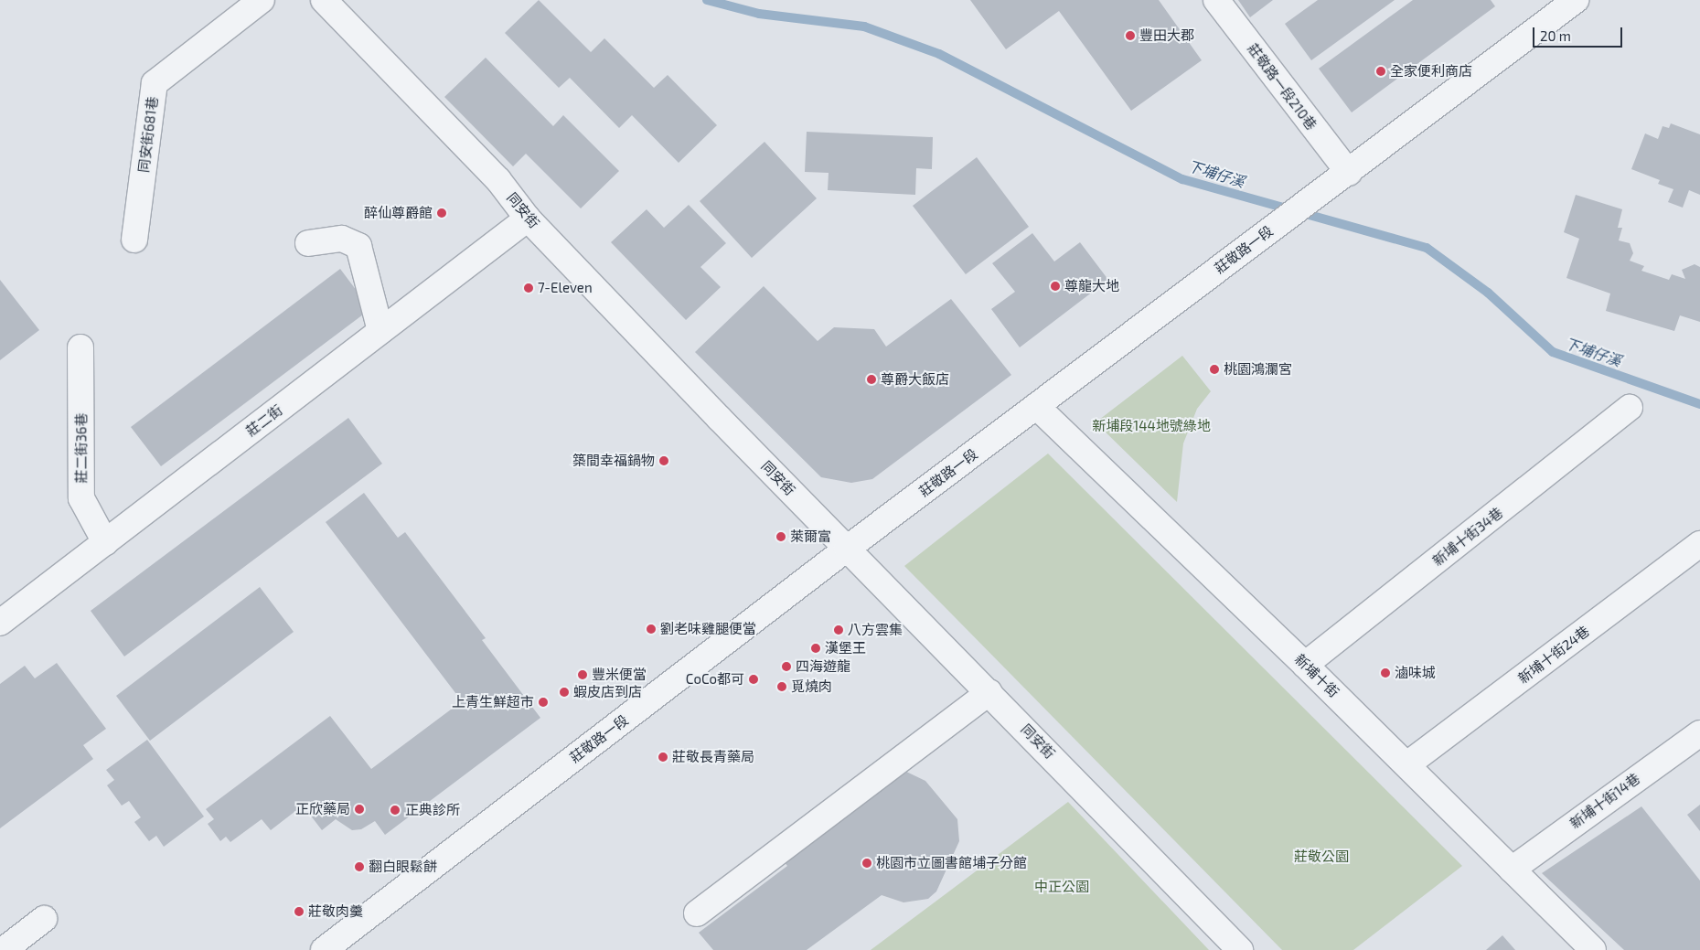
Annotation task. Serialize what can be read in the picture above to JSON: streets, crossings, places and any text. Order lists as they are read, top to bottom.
{
  "streets": {
    "street": [
      "莊敬路一段210巷",
      "同安街681巷",
      "同安街",
      "莊敬路一段",
      "莊二街",
      "莊二街36巷",
      "新埔十街34巷",
      "新埔十街24巷",
      "新埔十街",
      "新埔十街14巷"
    ]
  },
  "crossings": [
    ["莊敬路一段210巷", "莊敬路一段"],
    ["同安街", "莊敬路一段"],
    ["同安街", "莊二街"],
    ["莊敬路一段", "新埔十街"],
    ["莊二街", "莊二街36巷"],
    ["新埔十街34巷", "新埔十街"],
    ["新埔十街24巷", "新埔十街"],
    ["新埔十街", "新埔十街14巷"]
  ],
  "water": ["下埔仔溪"],
  "parks": ["新埔段144地號綠地", "莊敬公園", "中正公園"],
  "places": [
    "豐田大郡",
    "全家便利商店",
    "醉仙尊爵館",
    "尊龍大地",
    "7-Eleven",
    "桃園鴻瀾宮",
    "尊爵大飯店",
    "築間幸福鍋物",
    "萊爾富",
    "劉老味雞腿便當",
    "八方雲集",
    "漢堡王",
    "四海遊龍",
    "滷味城",
    "豐米便當",
    "CoCo都可",
    "覓燒肉",
    "蝦皮店到店",
    "上青生鮮超市",
    "莊敬長青藥局",
    "正欣藥局",
    "正典診所",
    "桃園市立圖書館埔子分館",
    "翻白眼鬆餅",
    "莊敬肉羹"
  ],
  "scale_bar": "20 m"
}
